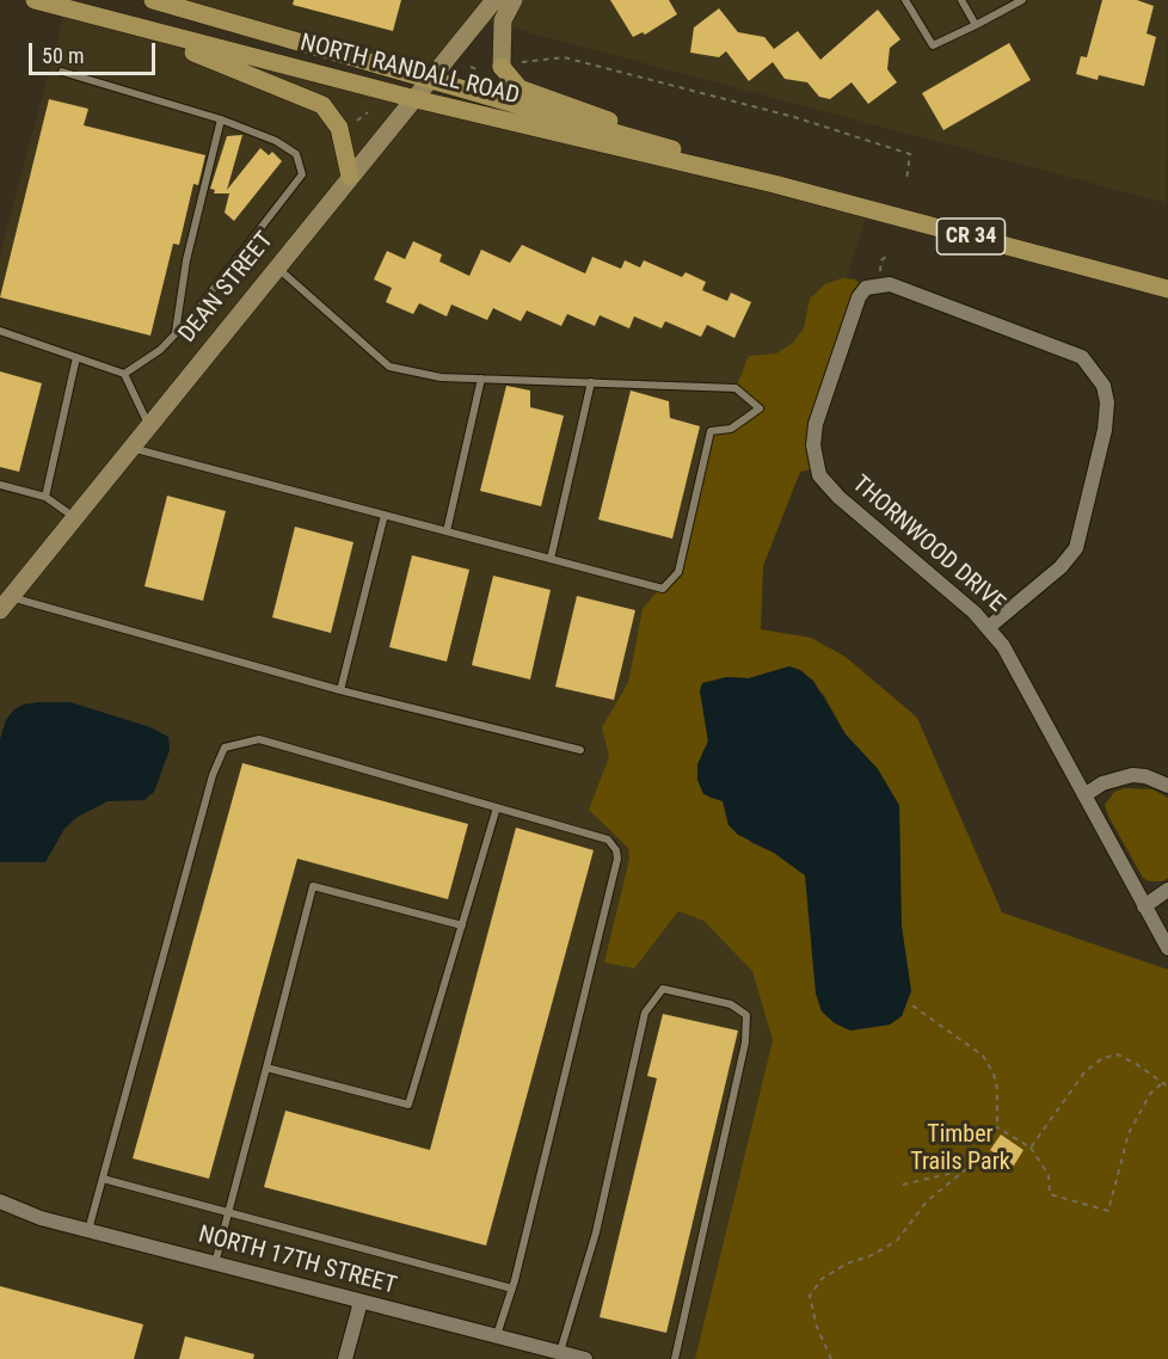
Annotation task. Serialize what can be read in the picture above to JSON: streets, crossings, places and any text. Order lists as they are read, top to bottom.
{
  "streets": {
    "main road": ["NORTH RANDALL ROAD", "CR 34"],
    "street": ["DEAN STREET", "THORNWOOD DRIVE", "NORTH 17TH STREET"]
  },
  "crossings": [
    ["NORTH RANDALL ROAD", "DEAN STREET"]
  ],
  "parks": ["Timber Trails Park"],
  "scale_bar": "50 m"
}
